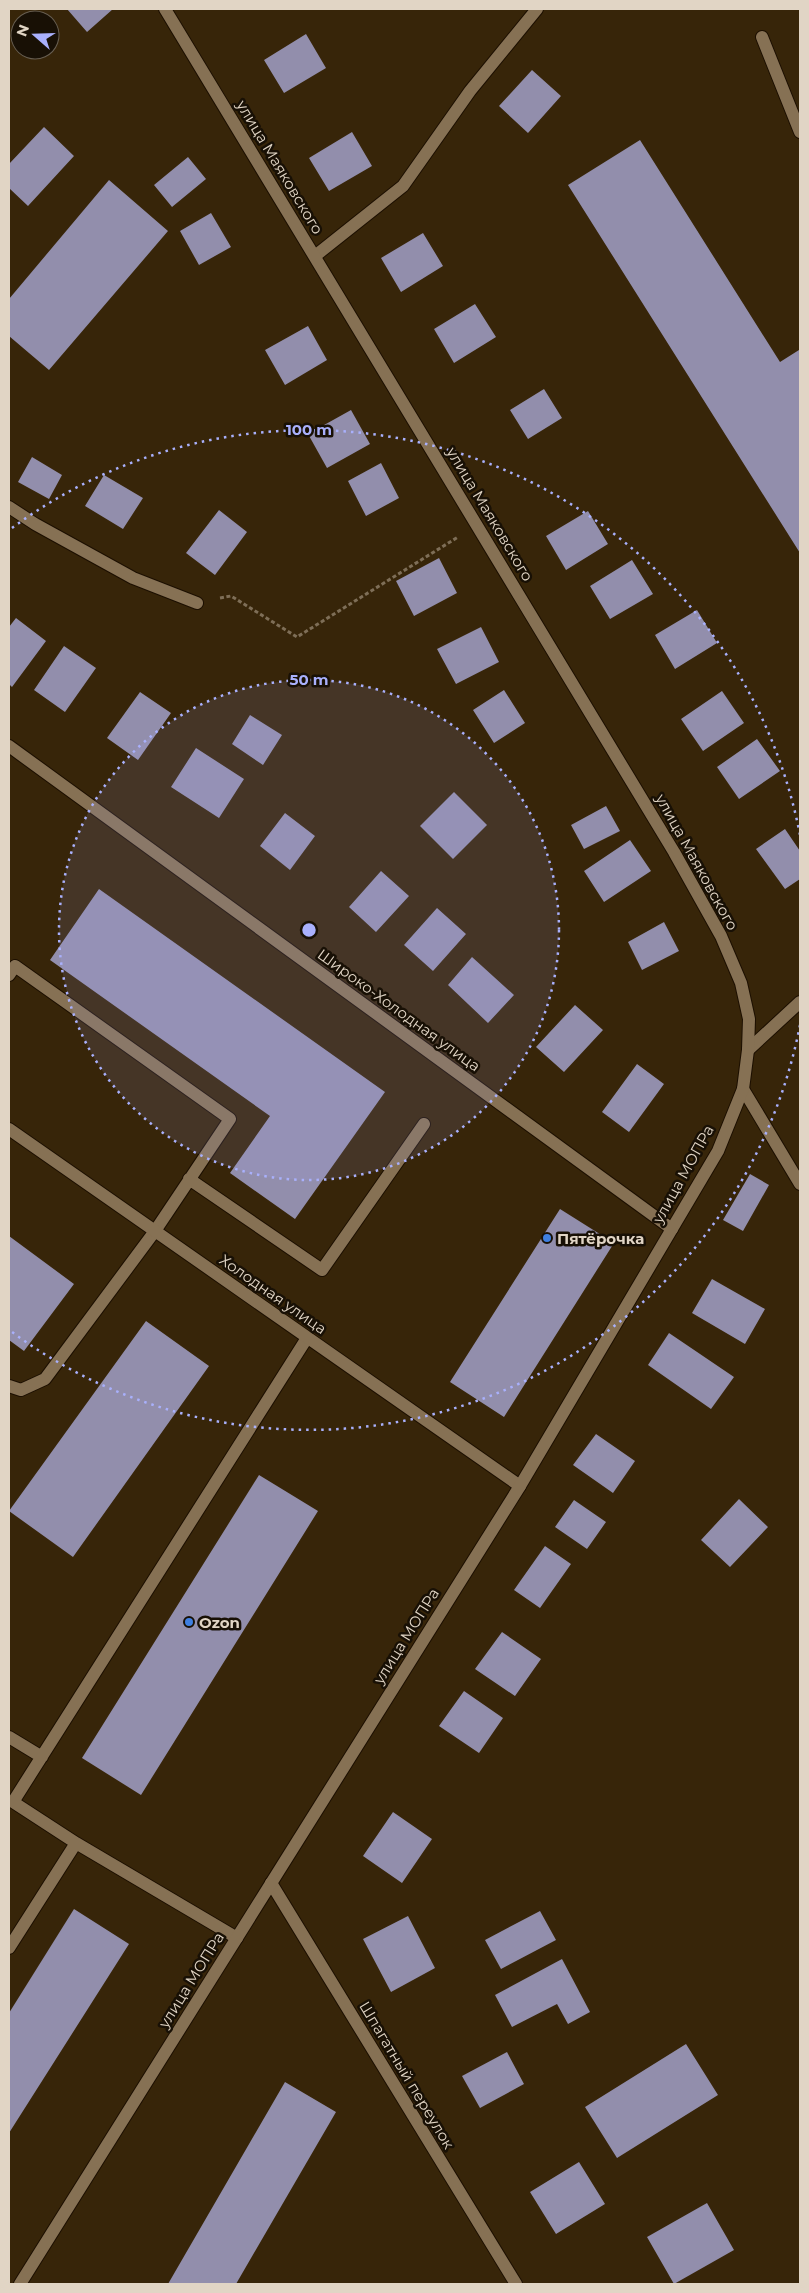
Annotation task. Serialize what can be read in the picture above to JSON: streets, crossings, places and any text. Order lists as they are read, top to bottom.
{
  "streets": {
    "street": [
      "улица Маяковского",
      "Широко-Холодная улица",
      "улица МОПРа",
      "Холодная улица",
      "Шпагатный переулок"
    ]
  },
  "crossings": [
    ["улица Маяковского", "улица МОПРа"],
    ["Широко-Холодная улица", "улица МОПРа"],
    ["улица МОПРа", "Холодная улица"],
    ["улица МОПРа", "Шпагатный переулок"]
  ],
  "places": ["Пятёрочка", "Ozon"],
  "north": "left",
  "rings": ["100 m", "50 m"]
}
